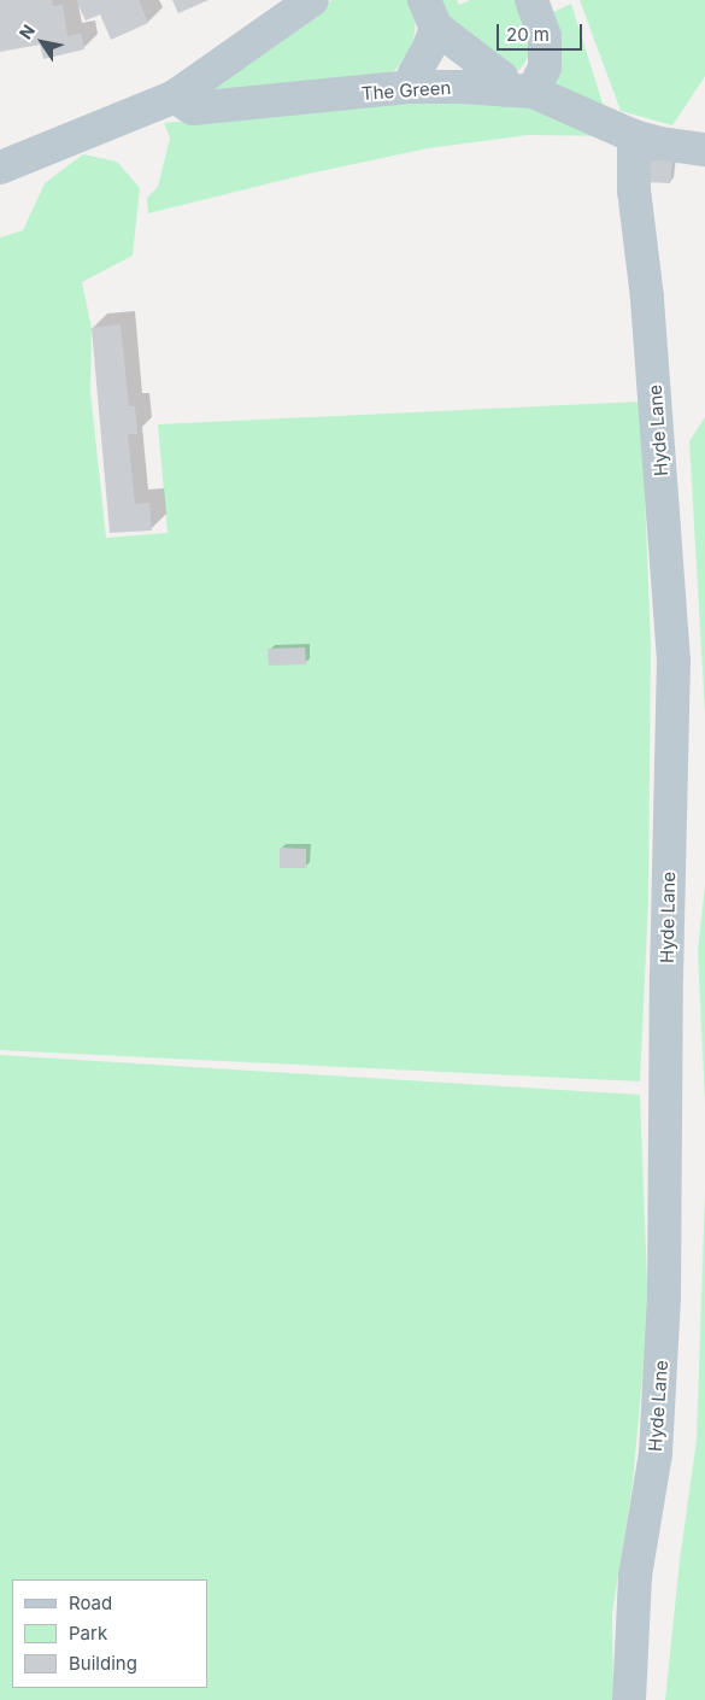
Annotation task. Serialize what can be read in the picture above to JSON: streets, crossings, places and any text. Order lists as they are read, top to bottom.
{
  "streets": {
    "street": ["The Green", "Hyde Lane"]
  },
  "crossings": [
    ["The Green", "Hyde Lane"]
  ],
  "legend": ["Road", "Park", "Building"],
  "scale_bar": "20 m",
  "north": "top left"
}
